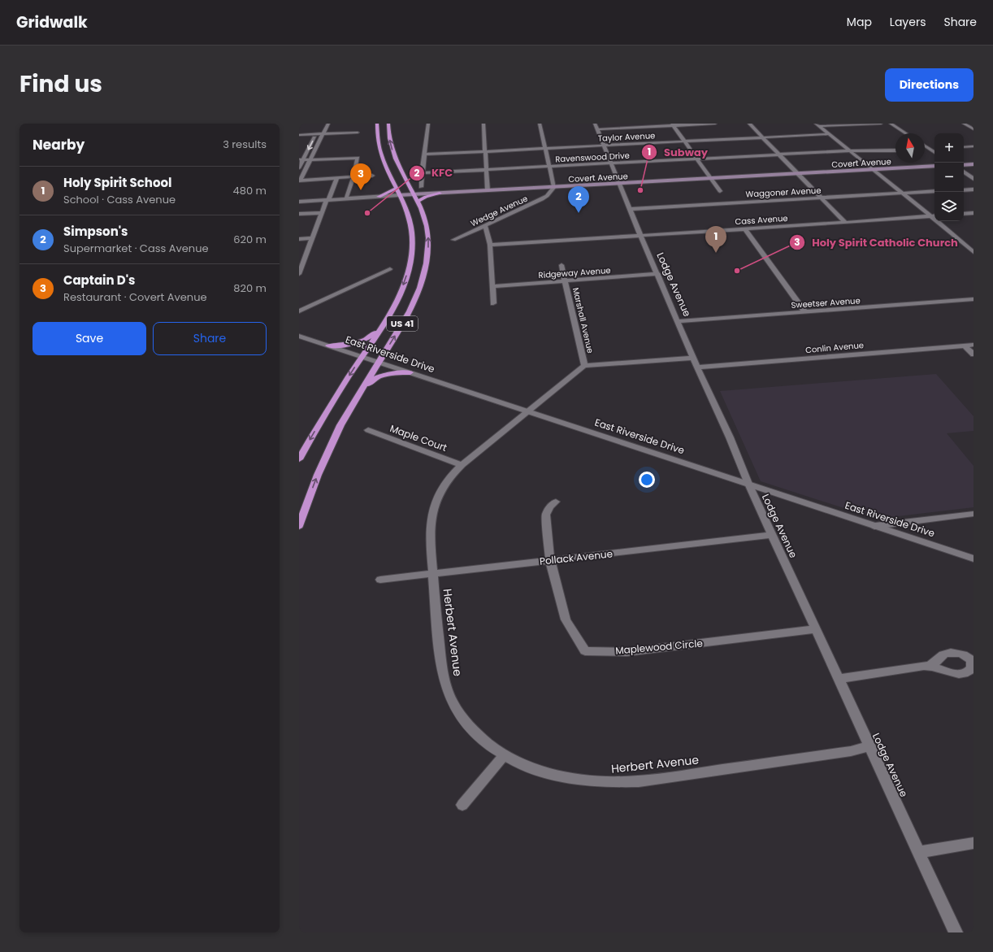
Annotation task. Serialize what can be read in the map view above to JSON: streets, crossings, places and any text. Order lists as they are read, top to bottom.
{
  "streets": {
    "highway": ["US 41"],
    "main road": ["Covert Avenue"],
    "street": [
      "Taylor Avenue",
      "Ravenswood Drive",
      "Waggoner Avenue",
      "Wedge Avenue",
      "Cass Avenue",
      "Ridgeway Avenue",
      "Lodge Avenue",
      "Sweetser Avenue",
      "Marshall Avenue",
      "Conlin Avenue",
      "East Riverside Drive",
      "Maple Court",
      "Pollack Avenue",
      "Herbert Avenue",
      "Maplewood Circle"
    ]
  },
  "crossings": [
    ["Taylor Avenue", "Lodge Avenue"],
    ["Ravenswood Drive", "Lodge Avenue"],
    ["Covert Avenue", "Wedge Avenue"],
    ["Covert Avenue", "Lodge Avenue"],
    ["Covert Avenue", "US 41"],
    ["Waggoner Avenue", "Lodge Avenue"],
    ["Cass Avenue", "Lodge Avenue"],
    ["Ridgeway Avenue", "Lodge Avenue"],
    ["Ridgeway Avenue", "Marshall Avenue"],
    ["Lodge Avenue", "Sweetser Avenue"],
    ["Lodge Avenue", "Conlin Avenue"],
    ["Lodge Avenue", "East Riverside Drive"],
    ["Lodge Avenue", "Pollack Avenue"],
    ["Lodge Avenue", "Herbert Avenue"],
    ["Lodge Avenue", "Maplewood Circle"],
    ["Marshall Avenue", "East Riverside Drive"],
    ["Marshall Avenue", "Herbert Avenue"],
    ["US 41", "East Riverside Drive"],
    ["East Riverside Drive", "Herbert Avenue"],
    ["Maple Court", "Herbert Avenue"],
    ["Pollack Avenue", "Herbert Avenue"],
    ["Pollack Avenue", "Maplewood Circle"]
  ],
  "places": ["Subway", "KFC", "Holy Spirit Catholic Church"],
  "north": "top",
  "page": {
    "header": "Gridwalk",
    "nav": ["Map", "Layers", "Share"],
    "title": "Find us",
    "buttons": [
      "Directions",
      ["Save", "Share"]
    ],
    "heading": ["Nearby", "3 results"],
    "map_buttons": ["+", "−"],
    "pins": ["3", "2", "1"],
    "list": [
      {
        "mark": "1",
        "name": "Holy Spirit School",
        "note": "School · Cass Avenue",
        "value": "480 m"
      },
      {
        "mark": "2",
        "name": "Simpson's",
        "note": "Supermarket · Cass Avenue",
        "value": "620 m"
      },
      {
        "mark": "3",
        "name": "Captain D's",
        "note": "Restaurant · Covert Avenue",
        "value": "820 m"
      }
    ]
  }
}
